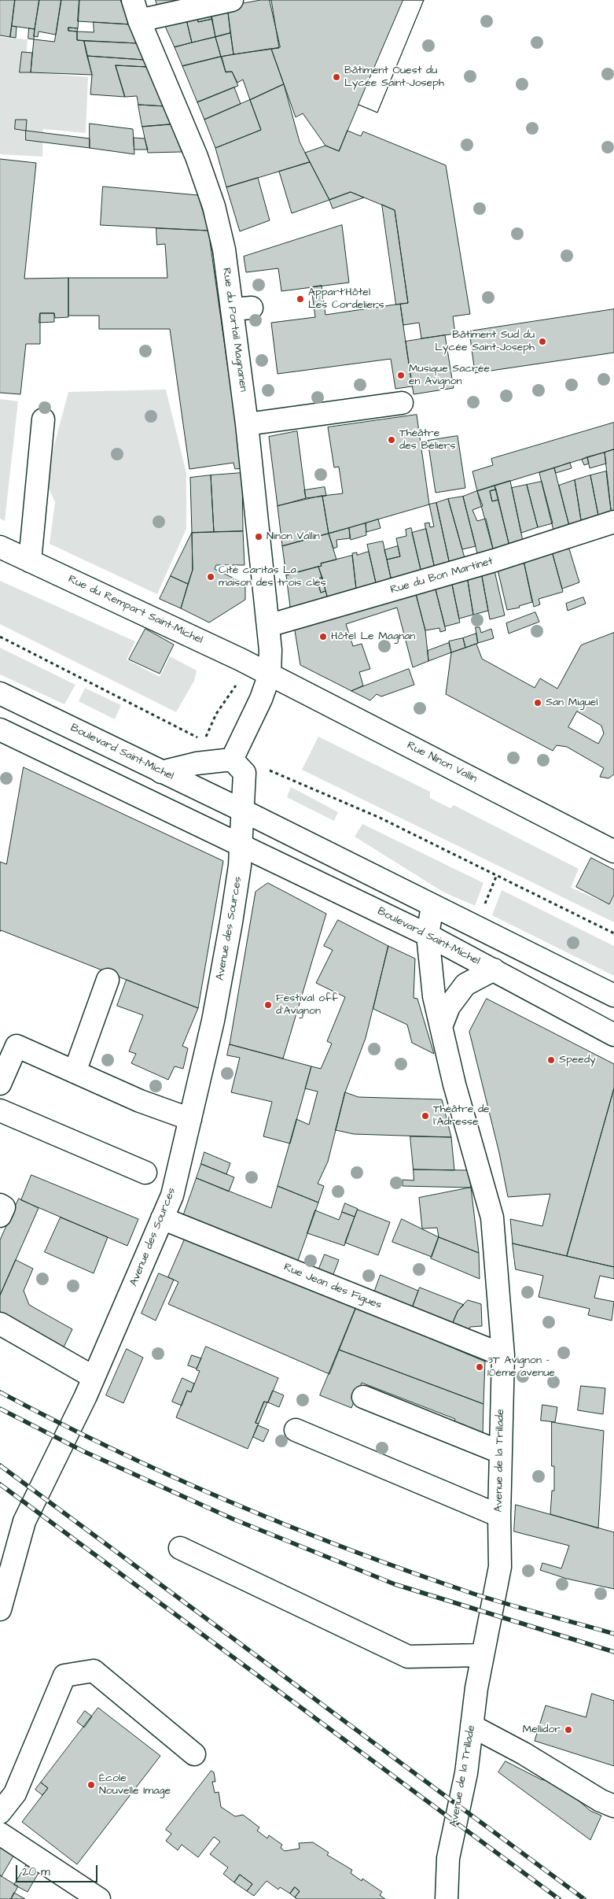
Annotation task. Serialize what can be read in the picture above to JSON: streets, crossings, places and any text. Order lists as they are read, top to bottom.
{
  "streets": {
    "street": [
      "Rue du Portail Magnanen",
      "Rue du Bon Martinet",
      "Rue du Rempart Saint-Michel",
      "Boulevard Saint-Michel",
      "Rue Ninon Vallin",
      "Avenue des Sources",
      "Rue Jean des Figues",
      "Avenue de la Trillade"
    ]
  },
  "crossings": [
    ["Rue du Portail Magnanen", "Rue du Bon Martinet"],
    ["Rue du Portail Magnanen", "Rue du Rempart Saint-Michel"],
    ["Rue du Portail Magnanen", "Rue Ninon Vallin"],
    ["Rue du Rempart Saint-Michel", "Rue Ninon Vallin"],
    ["Boulevard Saint-Michel", "Avenue des Sources"],
    ["Boulevard Saint-Michel", "Avenue de la Trillade"],
    ["Avenue des Sources", "Rue Jean des Figues"],
    ["Rue Jean des Figues", "Avenue de la Trillade"]
  ],
  "places": [
    "Bâtiment Ouest du Lycée Saint-Joseph",
    "Appart'Hôtel Les Cordeliers",
    "Bâtiment Sud du Lycée Saint-Joseph",
    "Musique Sacrée en Avignon",
    "Théâtre des Béliers",
    "Ninon Vallin",
    "Cité caritas La maison des trois clés",
    "Hôtel Le Magnan",
    "San Miguel",
    "Festival off d’Avignon",
    "Speedy",
    "Théâtre de l’Adresse",
    "3T Avignon – 10ème avenue",
    "Mellidor",
    "École Nouvelle Image"
  ],
  "scale_bar": "20 m"
}
